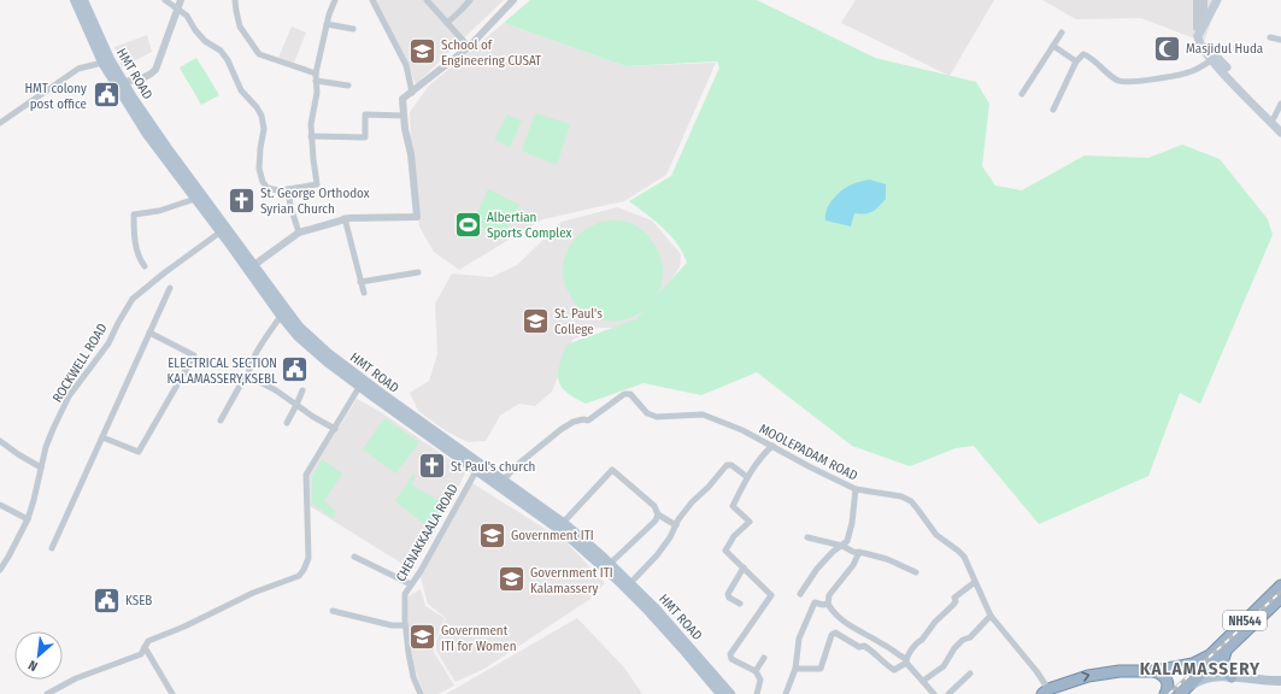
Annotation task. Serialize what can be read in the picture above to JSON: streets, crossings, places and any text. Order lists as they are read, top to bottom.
{
  "streets": {
    "highway": ["NH544"],
    "main road": ["HMT ROAD"],
    "street": ["ROCKWELL ROAD", "MOOLEPADAM ROAD", "CHENAKKAALA ROAD"]
  },
  "crossings": [
    ["HMT ROAD", "ROCKWELL ROAD"],
    ["HMT ROAD", "MOOLEPADAM ROAD"],
    ["HMT ROAD", "CHENAKKAALA ROAD"]
  ],
  "districts": ["KALAMASSERY"],
  "places": {
    "mosque": ["Masjidul Huda"],
    "school or university": [
      "School of Engineering CUSAT",
      "St. Paul's College",
      "Government ITI",
      "Government ITI Kalamassery",
      "Government ITI for Women"
    ],
    "public building": ["HMT colony post office", "ELECTRICAL SECTION KALAMASSERY,KSEBL", "KSEB"],
    "church": ["St. George Orthodox Syrian Church", "St Paul's church"],
    "sports": ["Albertian Sports Complex"]
  },
  "north": "bottom left"
}
